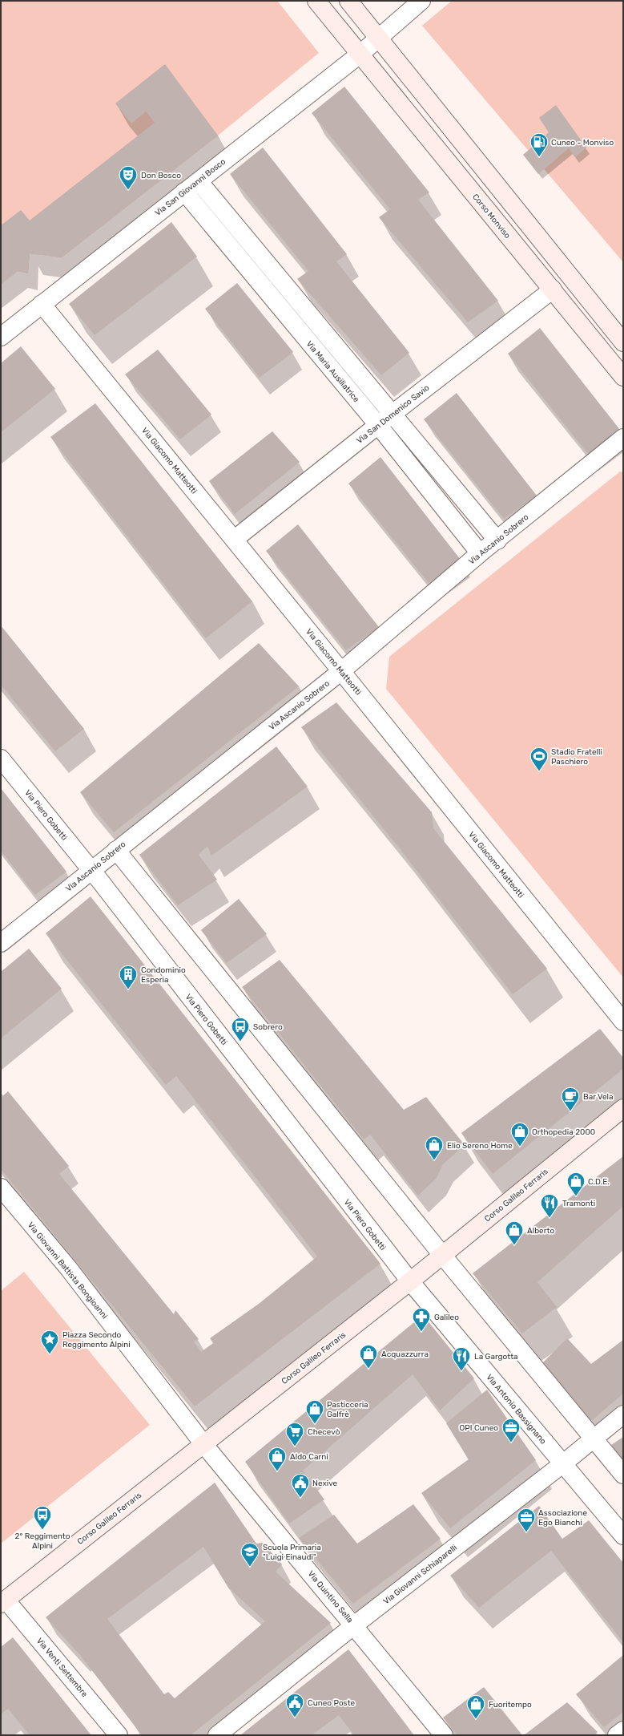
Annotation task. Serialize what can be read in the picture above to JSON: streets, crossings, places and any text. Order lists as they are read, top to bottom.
{
  "streets": {
    "main road": ["Corso Monviso", "Corso Galileo Ferraris"],
    "street": [
      "Via San Giovanni Bosco",
      "Via Maria Ausiliatrice",
      "Via San Domenico Savio",
      "Via Giacomo Matteotti",
      "Via Ascanio Sobrero",
      "Via Piero Gobetti",
      "Via Giovanni Battista Bongioanni",
      "Via Antonio Bassignano",
      "Via Giovanni Schiaparelli",
      "Via Quintino Sella",
      "Via Venti Settembre"
    ]
  },
  "crossings": [
    ["Via San Giovanni Bosco", "Corso Monviso"],
    ["Via San Giovanni Bosco", "Via Maria Ausiliatrice"],
    ["Via San Giovanni Bosco", "Via Giacomo Matteotti"],
    ["Corso Monviso", "Via San Domenico Savio"],
    ["Via Maria Ausiliatrice", "Via San Domenico Savio"],
    ["Via Maria Ausiliatrice", "Via Ascanio Sobrero"],
    ["Via San Domenico Savio", "Via Giacomo Matteotti"],
    ["Via Giacomo Matteotti", "Via Ascanio Sobrero"],
    ["Via Ascanio Sobrero", "Via Piero Gobetti"],
    ["Via Piero Gobetti", "Corso Galileo Ferraris"],
    ["Via Piero Gobetti", "Via Antonio Bassignano"],
    ["Corso Galileo Ferraris", "Via Giovanni Battista Bongioanni"],
    ["Corso Galileo Ferraris", "Via Antonio Bassignano"],
    ["Corso Galileo Ferraris", "Via Quintino Sella"],
    ["Corso Galileo Ferraris", "Via Venti Settembre"],
    ["Via Giovanni Battista Bongioanni", "Via Quintino Sella"],
    ["Via Antonio Bassignano", "Via Giovanni Schiaparelli"],
    ["Via Giovanni Schiaparelli", "Via Quintino Sella"]
  ],
  "places": {
    "fuel station": ["Cuneo - Monviso"],
    "theatre": ["Don Bosco"],
    "sports": ["Stadio Fratelli Paschiero"],
    "building": ["Condominio Esperia"],
    "bus stop": ["Sobrero", "2° Reggimento Alpini"],
    "cafe": ["Bar Vela"],
    "shop": [
      "Orthopedia 2000",
      "Elio Sereno Home",
      "C.D.E.",
      "Alberto",
      "Acquazzurra",
      "Pasticceria Galfrè",
      "Aldo Carni",
      "Fuoritempo"
    ],
    "restaurant": ["Tramonti", "La Gargotta"],
    "pharmacy": ["Galileo"],
    "place": ["Piazza Secondo Reggimento Alpini"],
    "office": ["OPI Cuneo", "Associazione Ego Bianchi"],
    "supermarket": ["Checevò"],
    "public building": ["Nexive", "Cuneo Poste"],
    "school or university": ["Scuola Primaria \"Luigi Einaudi\""]
  }
}
